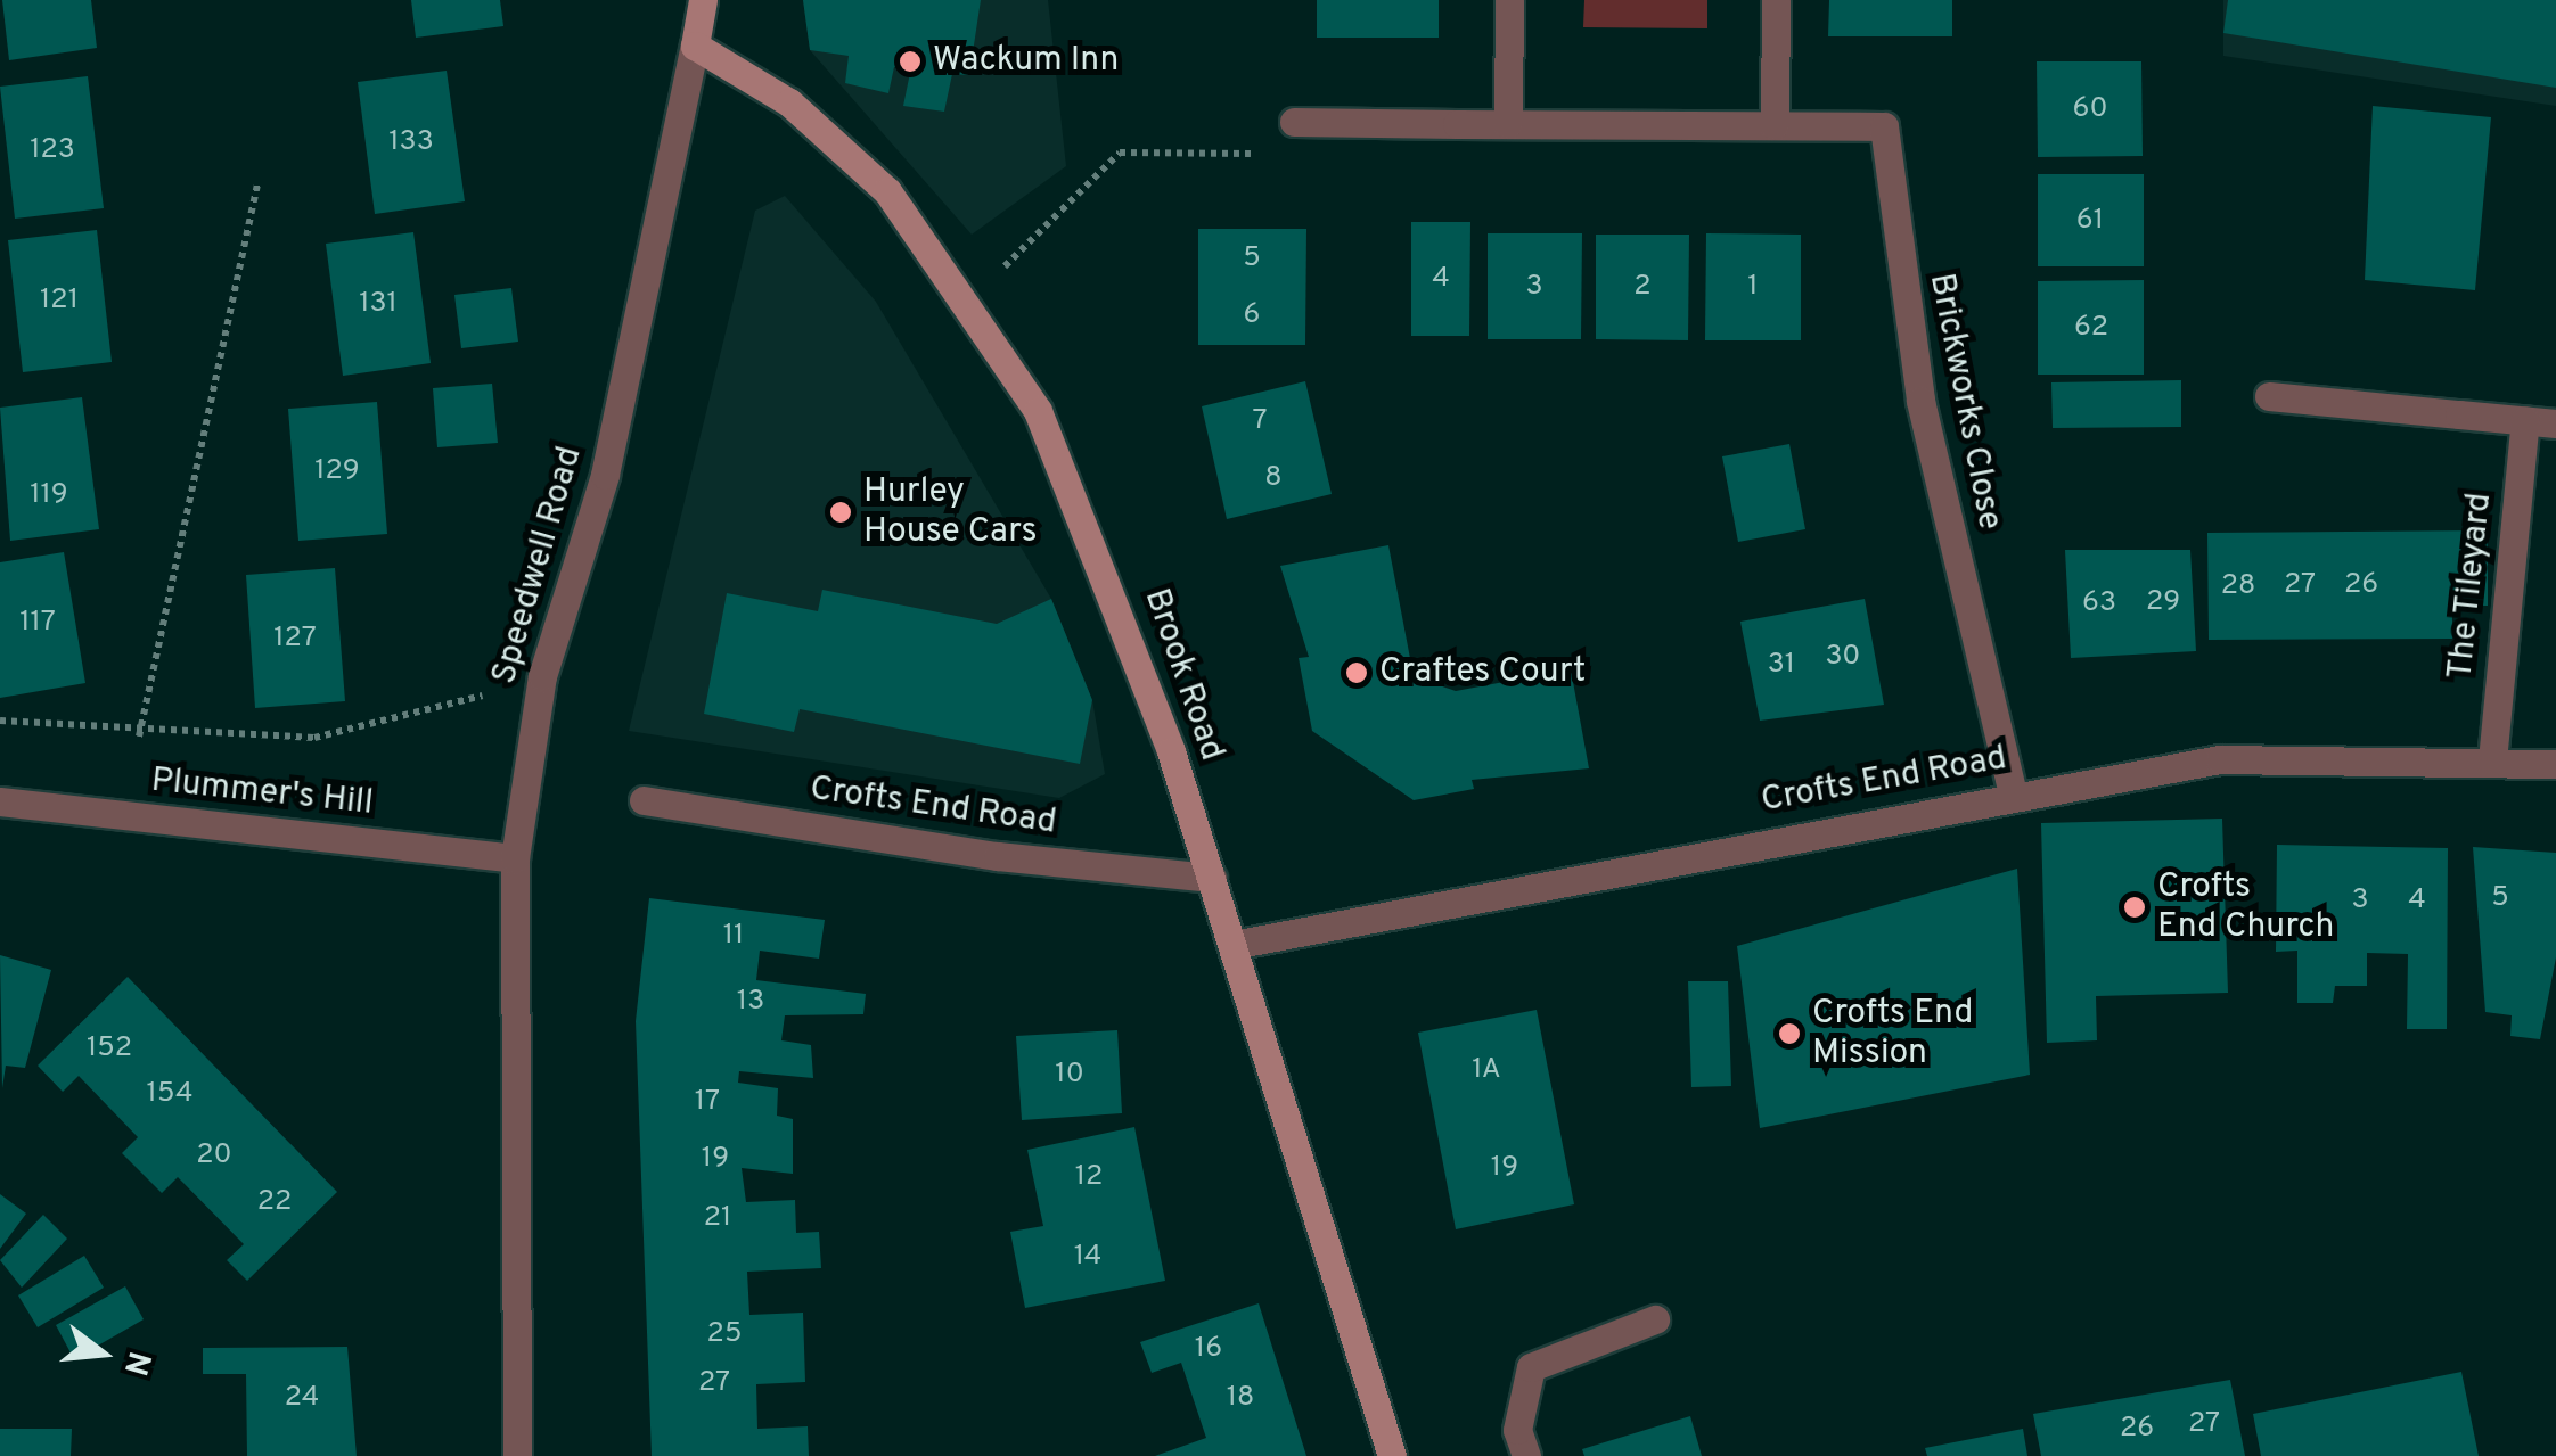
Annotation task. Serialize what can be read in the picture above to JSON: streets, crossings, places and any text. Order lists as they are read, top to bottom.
{
  "streets": {
    "main road": ["Brook Road"],
    "street": [
      "Brickworks Close",
      "Speedwell Road",
      "The Tileyard",
      "Crofts End Road",
      "Plummer's Hill"
    ]
  },
  "crossings": [
    ["Brickworks Close", "Crofts End Road"],
    ["Speedwell Road", "Brook Road"],
    ["Speedwell Road", "Plummer's Hill"],
    ["The Tileyard", "Crofts End Road"],
    ["Brook Road", "Crofts End Road"]
  ],
  "places": [
    "Wackum Inn",
    "Hurley House Cars",
    "Craftes Court",
    "Crofts End Church",
    "Crofts End Mission"
  ],
  "house_numbers": [
    "60",
    "133",
    "123",
    "61",
    "5",
    "4",
    "3",
    "2",
    "1",
    "121",
    "131",
    "6",
    "62",
    "7",
    "129",
    "8",
    "119",
    "27",
    "26",
    "28",
    "29",
    "63",
    "117",
    "127",
    "30",
    "31",
    "5",
    "3",
    "4",
    "11",
    "13",
    "152",
    "1A",
    "10",
    "154",
    "17",
    "20",
    "19",
    "19",
    "12",
    "22",
    "21",
    "14",
    "25",
    "16",
    "27",
    "24",
    "18",
    "27",
    "26"
  ],
  "north": "right"
}
